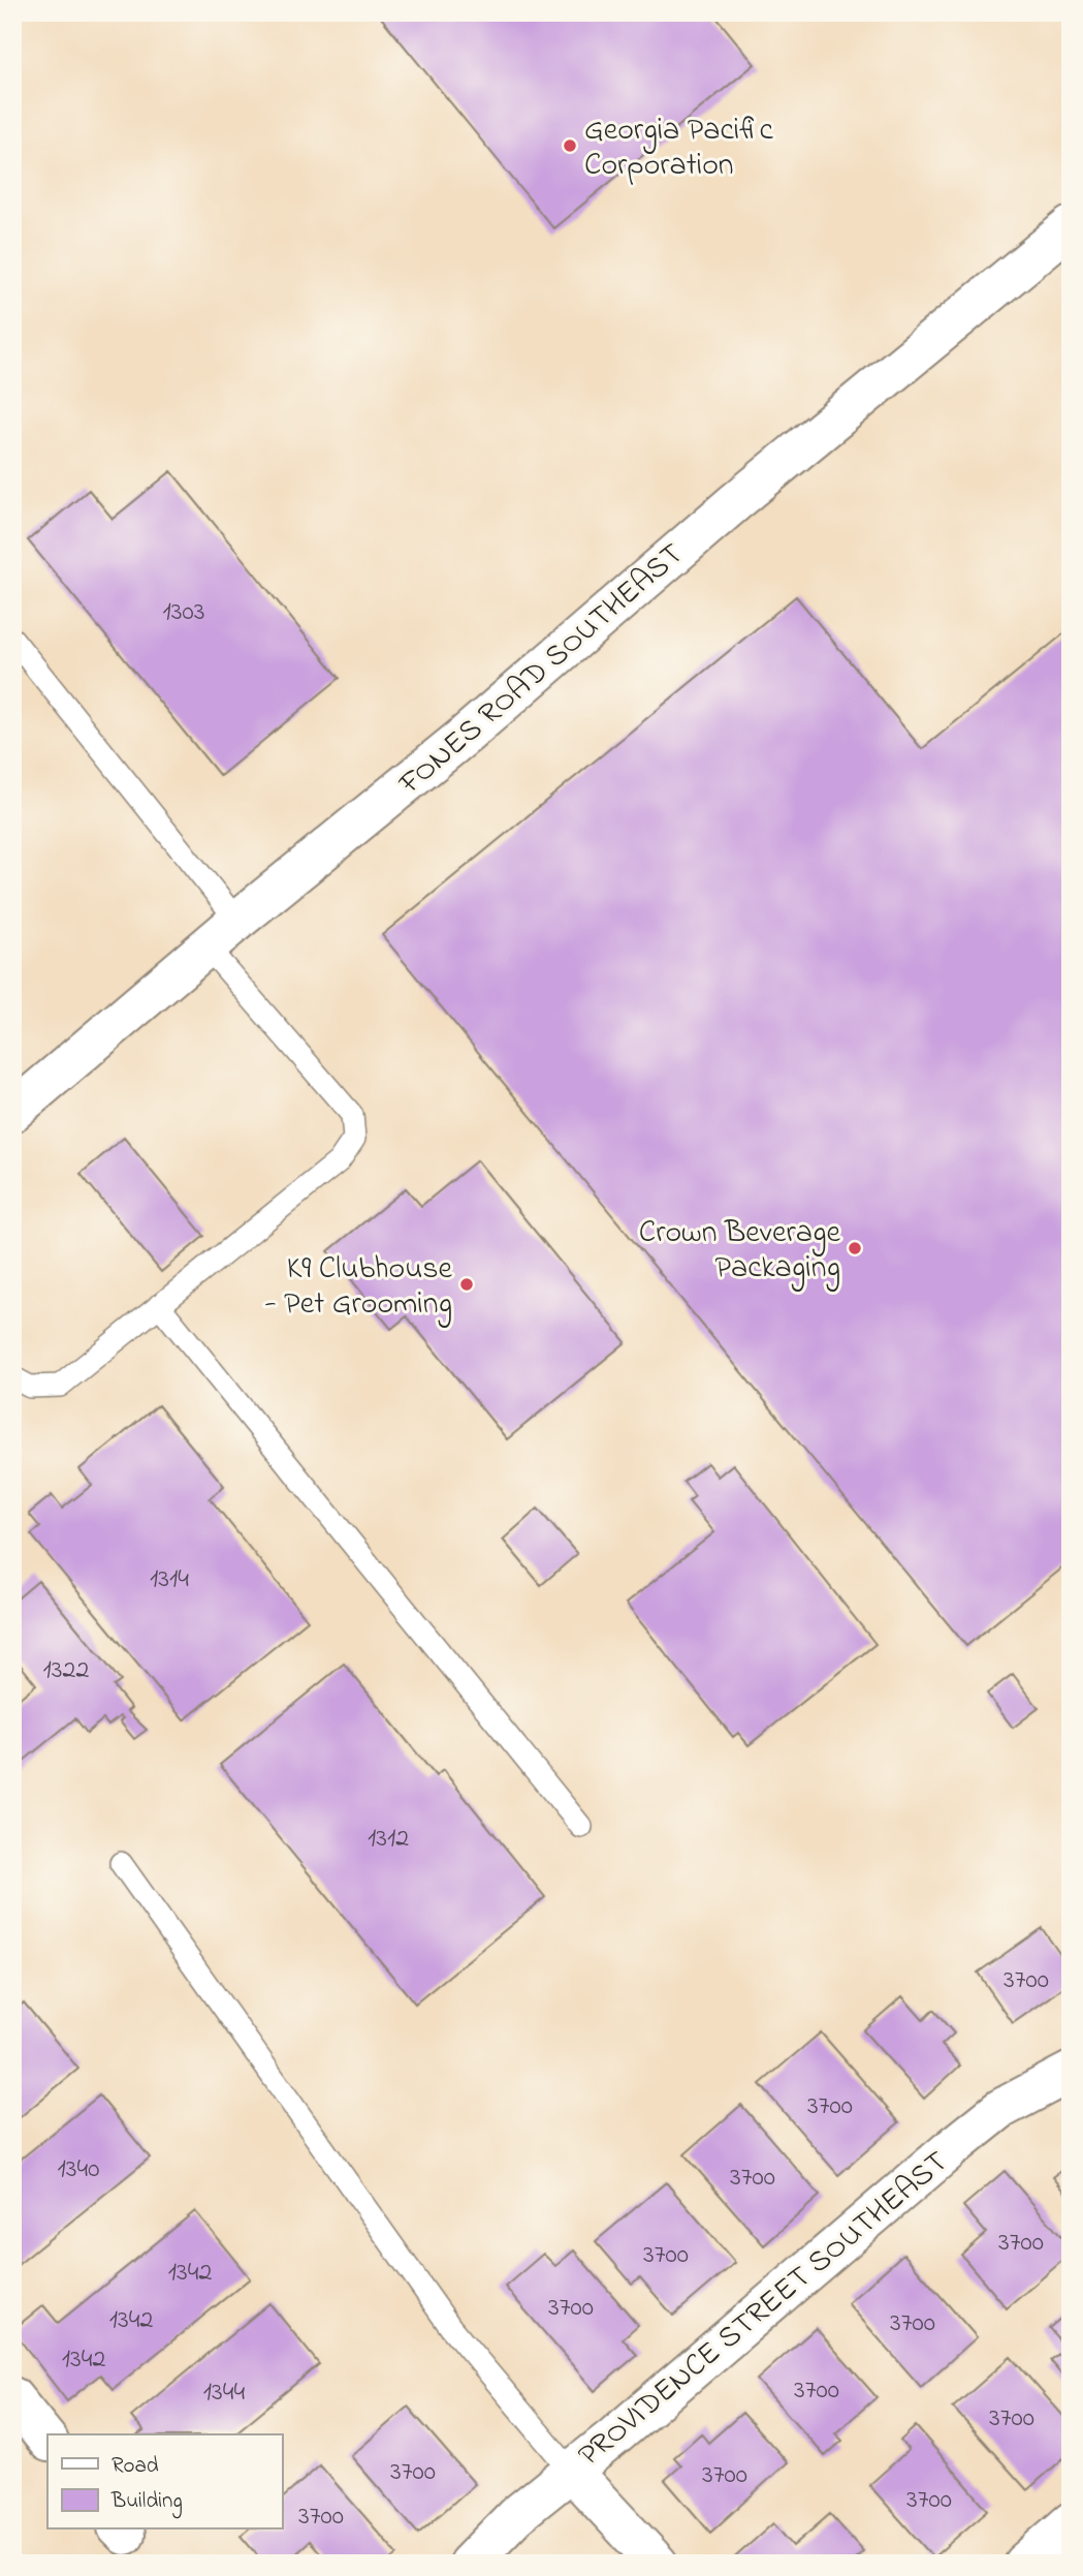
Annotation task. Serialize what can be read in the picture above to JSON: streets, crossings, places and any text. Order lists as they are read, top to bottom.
{
  "streets": {
    "street": ["FONES ROAD SOUTHEAST", "PROVIDENCE STREET SOUTHEAST"]
  },
  "places": ["Georgia Pacific Corporation", "Crown Beverage Packaging", "K9 Clubhouse - Pet Grooming"],
  "house_numbers": [
    "1303",
    "1314",
    "1322",
    "1312",
    "3700",
    "3700",
    "1340",
    "3700",
    "3700",
    "3700",
    "1342",
    "3700",
    "1342",
    "3700",
    "1342",
    "3700",
    "1344",
    "3700",
    "3700",
    "3700",
    "3700",
    "3700"
  ],
  "legend": ["Road", "Building"]
}
